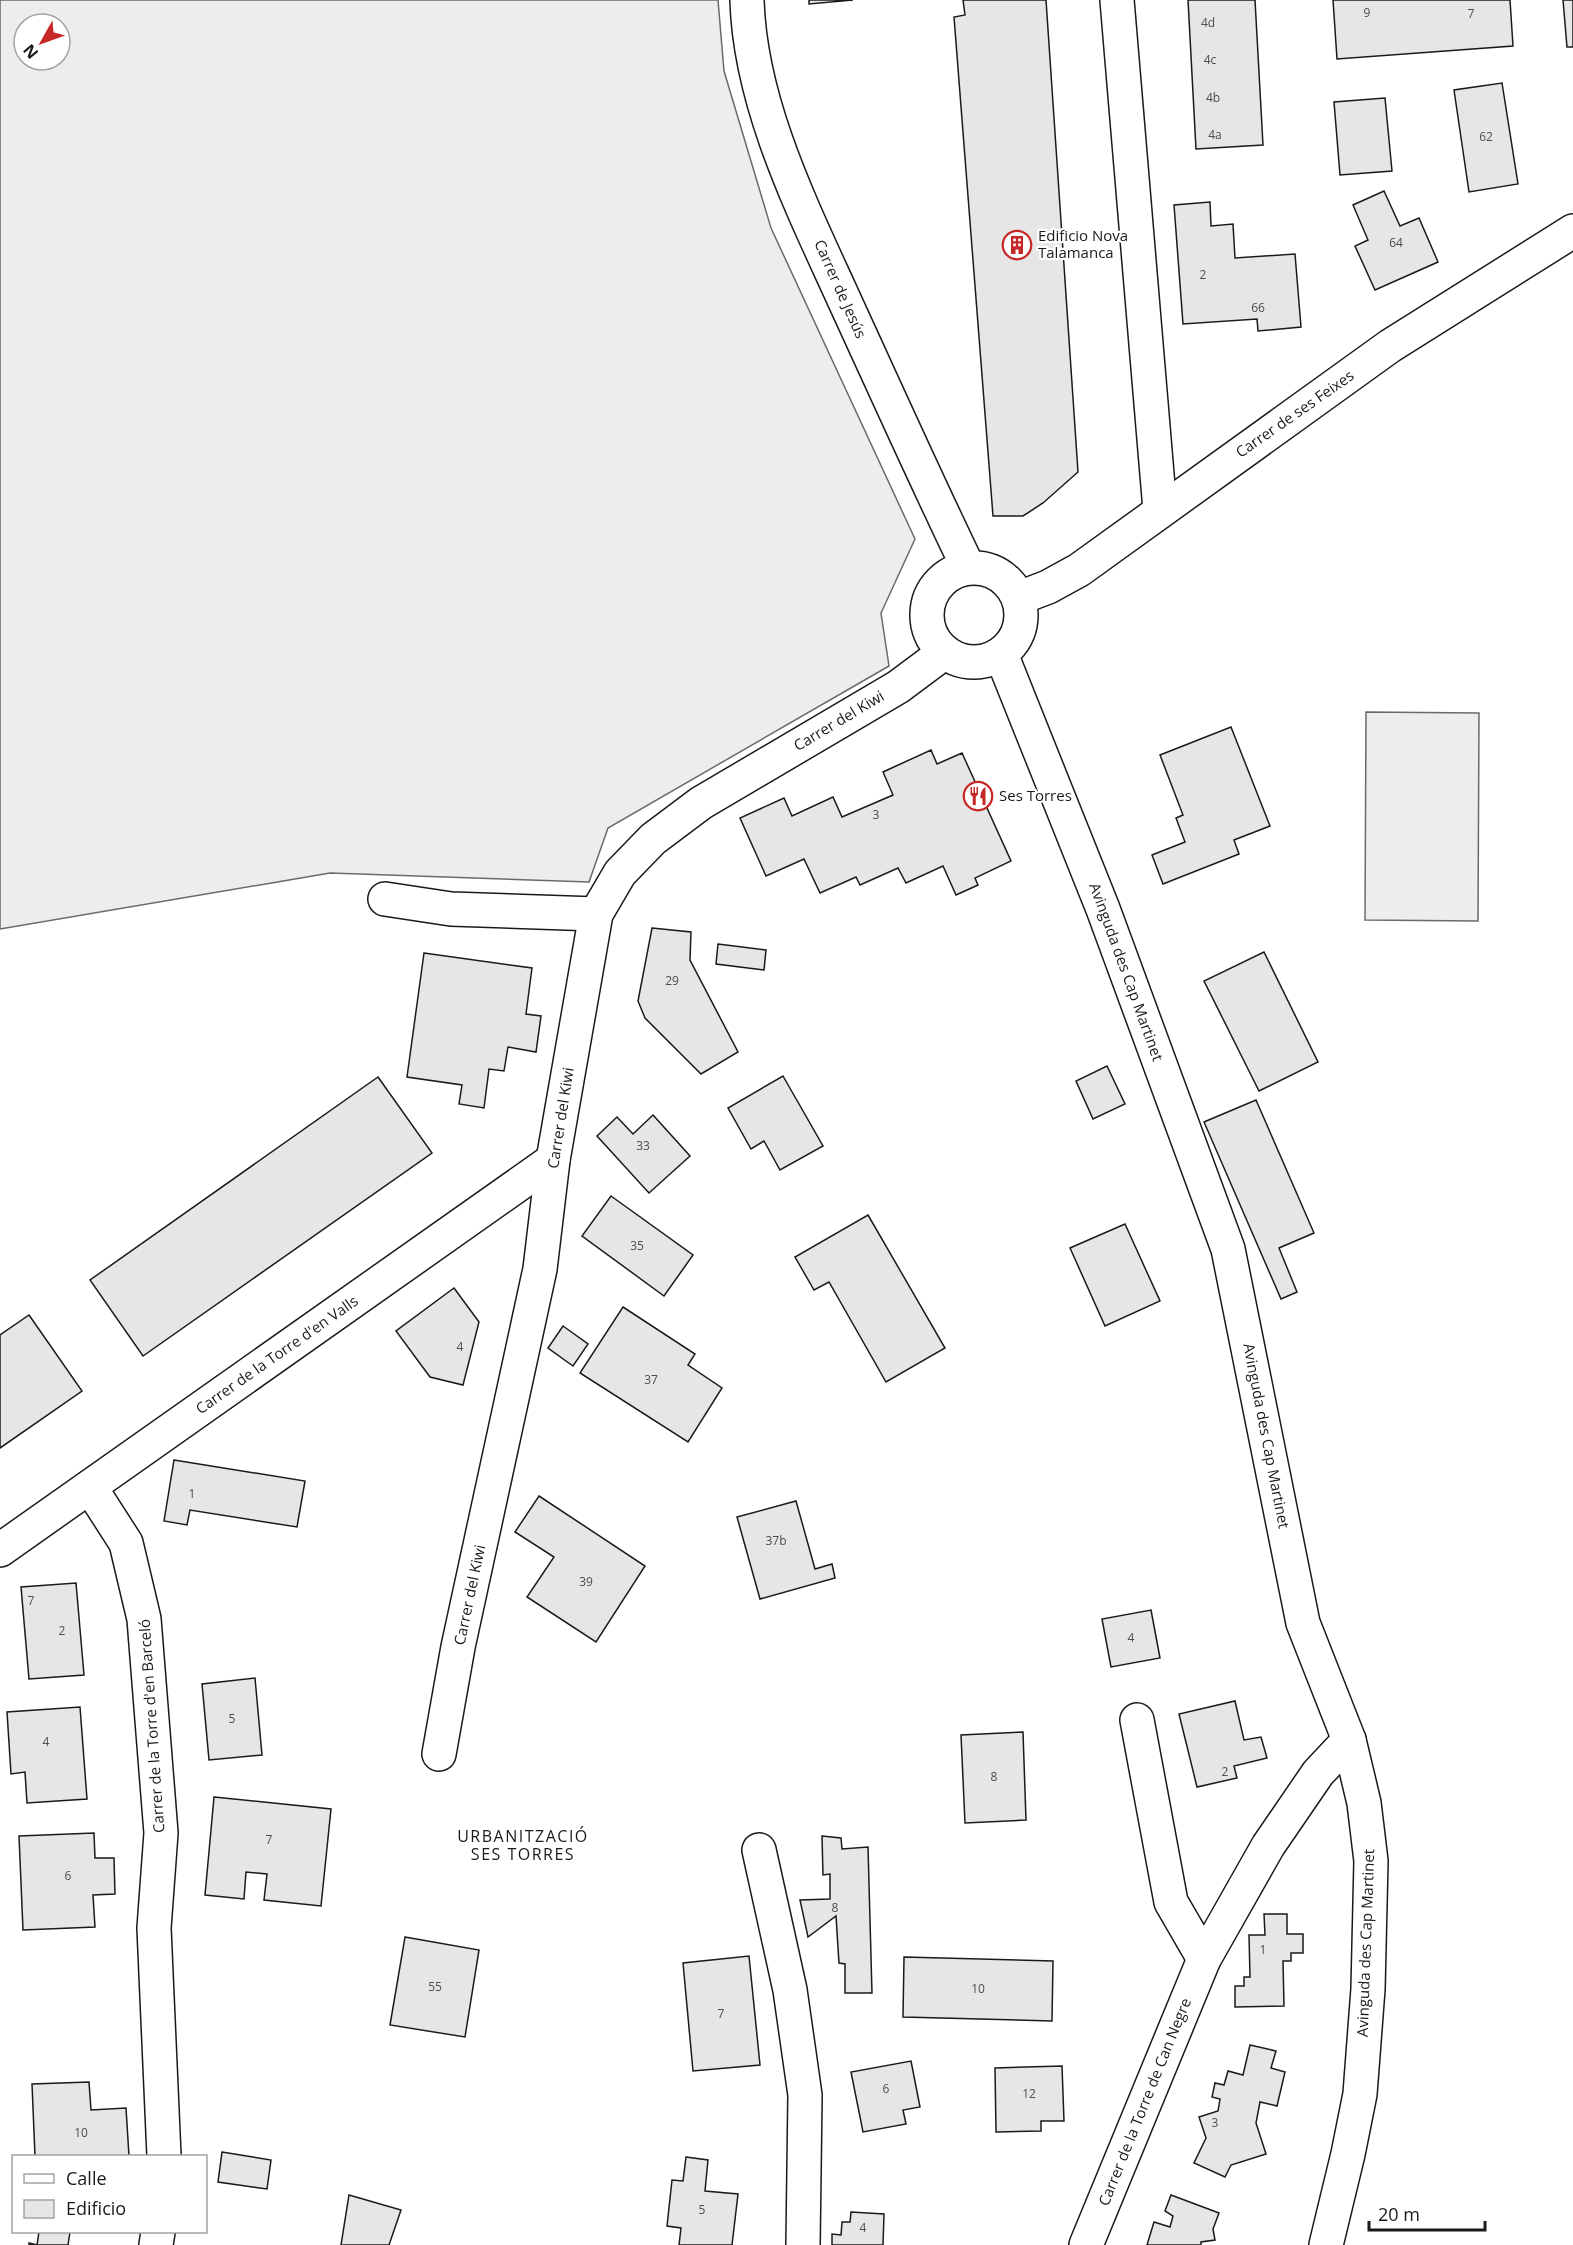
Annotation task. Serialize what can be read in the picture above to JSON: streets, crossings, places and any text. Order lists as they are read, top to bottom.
{
  "streets": {
    "street": [
      "Carrer de Jesús",
      "Carrer de ses Feixes",
      "Carrer del Kiwi",
      "Avinguda des Cap Martinet",
      "Carrer de la Torre d'en Valls",
      "Carrer de la Torre d'en Barceló",
      "Carrer de la Torre de Can Negre"
    ]
  },
  "crossings": [
    ["Carrer de Jesús", "Carrer de ses Feixes"],
    ["Carrer de Jesús", "Carrer del Kiwi"],
    ["Carrer de Jesús", "Avinguda des Cap Martinet"],
    ["Carrer de ses Feixes", "Carrer del Kiwi"],
    ["Carrer de ses Feixes", "Avinguda des Cap Martinet"],
    ["Carrer del Kiwi", "Avinguda des Cap Martinet"],
    ["Carrer del Kiwi", "Carrer de la Torre d'en Valls"],
    ["Avinguda des Cap Martinet", "Carrer de la Torre de Can Negre"],
    ["Carrer de la Torre d'en Valls", "Carrer de la Torre d'en Barceló"]
  ],
  "districts": ["URBANITZACIÓ SES TORRES"],
  "places": {
    "building": ["Edificio Nova Talamanca"],
    "restaurant": ["Ses Torres"]
  },
  "house_numbers": [
    "9",
    "7",
    "4d",
    "4c",
    "4b",
    "4a",
    "62",
    "64",
    "2",
    "66",
    "3",
    "29",
    "33",
    "35",
    "4",
    "37",
    "1",
    "37b",
    "39",
    "7",
    "2",
    "4",
    "5",
    "4",
    "2",
    "8",
    "7",
    "6",
    "8",
    "1",
    "55",
    "10",
    "7",
    "6",
    "12",
    "3",
    "10",
    "5",
    "4"
  ],
  "legend": ["Calle", "Edificio"],
  "scale_bar": "20 m",
  "north": "bottom left"
}
